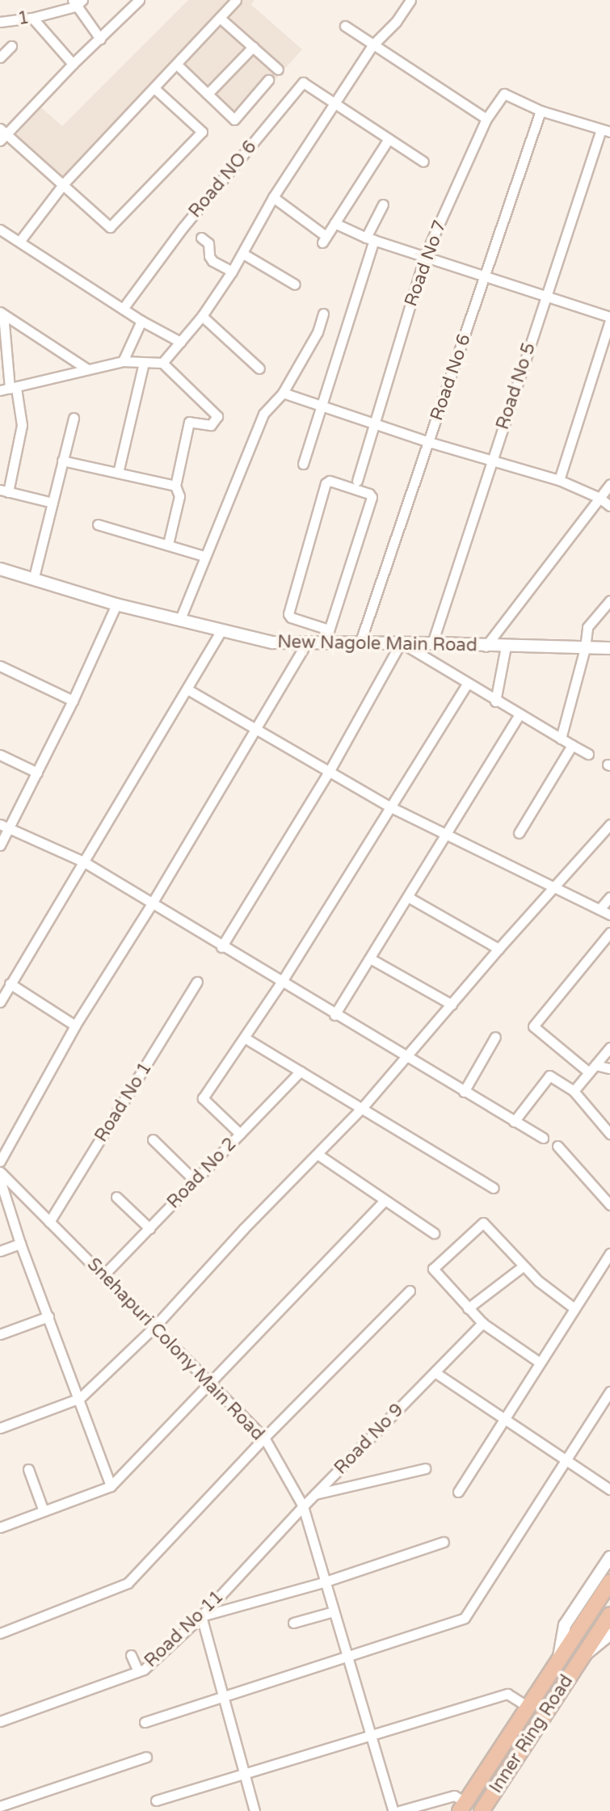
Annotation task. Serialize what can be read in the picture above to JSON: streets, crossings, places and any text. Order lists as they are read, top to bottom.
{
  "streets": {
    "highway": ["Inner Ring Road"],
    "street": [
      "1",
      "Road NO 6",
      "Road No 7",
      "Road No 6",
      "Road No 5",
      "New Nagole Main Road",
      "Road No 1",
      "Road No 2",
      "Snehapuri Colony Main Road",
      "Road No 9",
      "Road No 11"
    ]
  },
  "crossings": [
    ["Road No 7", "Road No 6"],
    ["Road No 6", "New Nagole Main Road"],
    ["Road No 5", "New Nagole Main Road"],
    ["Road No 1", "Snehapuri Colony Main Road"],
    ["Road No 2", "Snehapuri Colony Main Road"],
    ["Snehapuri Colony Main Road", "Road No 9"],
    ["Snehapuri Colony Main Road", "Road No 11"],
    ["Road No 9", "Road No 11"]
  ]
}
